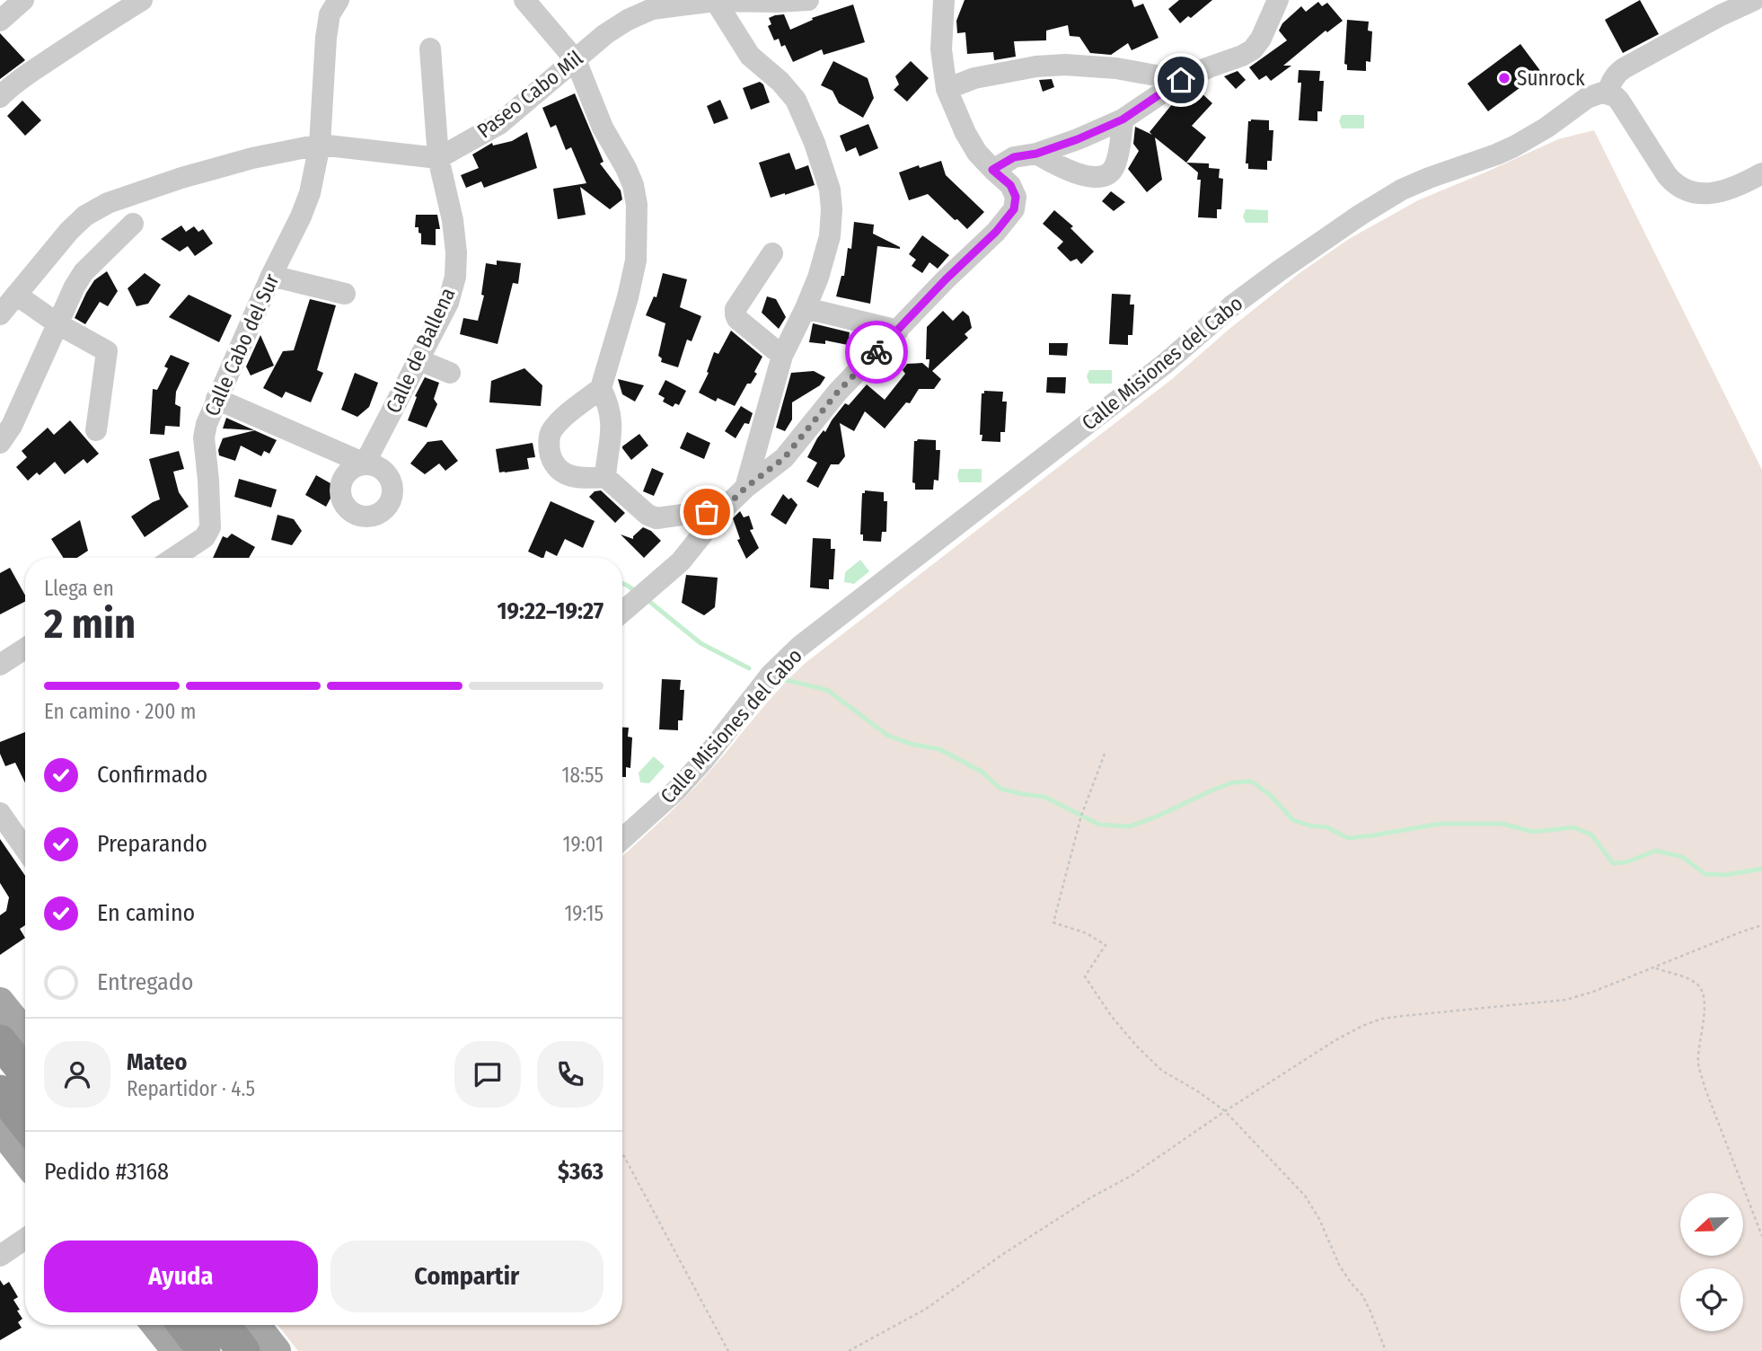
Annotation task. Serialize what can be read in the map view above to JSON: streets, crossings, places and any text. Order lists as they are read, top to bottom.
{
  "streets": {
    "street": [
      "Paseo Cabo Mil",
      "Calle Cabo del Sur",
      "Calle de Ballena",
      "Calle Misiones del Cabo"
    ]
  },
  "crossings": [
    ["Paseo Cabo Mil", "Calle de Ballena"],
    ["Calle Cabo del Sur", "Calle de Ballena"]
  ],
  "places": ["Sunrock"],
  "north": "left",
  "page": {
    "heading": ["2 min", "Llega en", "19:22–19:27"],
    "panel": [
      "Mateo",
      "Repartidor · 4.5",
      "Pedido #3168",
      "$363"
    ],
    "bar": "En camino · 200 m",
    "list": [
      ["Confirmado", "18:55"],
      ["Preparando", "19:01"],
      ["En camino", "19:15"],
      "Entregado"
    ],
    "buttons": ["Ayuda", "Compartir"]
  }
}
